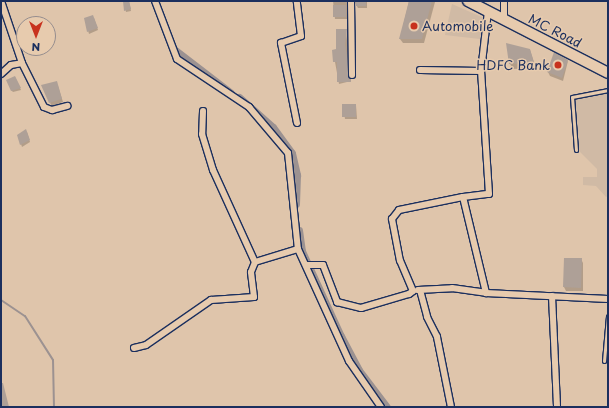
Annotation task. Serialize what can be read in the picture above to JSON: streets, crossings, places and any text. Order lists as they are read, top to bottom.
{
  "streets": {
    "main road": ["MC Road"]
  },
  "places": ["Automobile", "HDFC Bank"],
  "north": "bottom"
}
